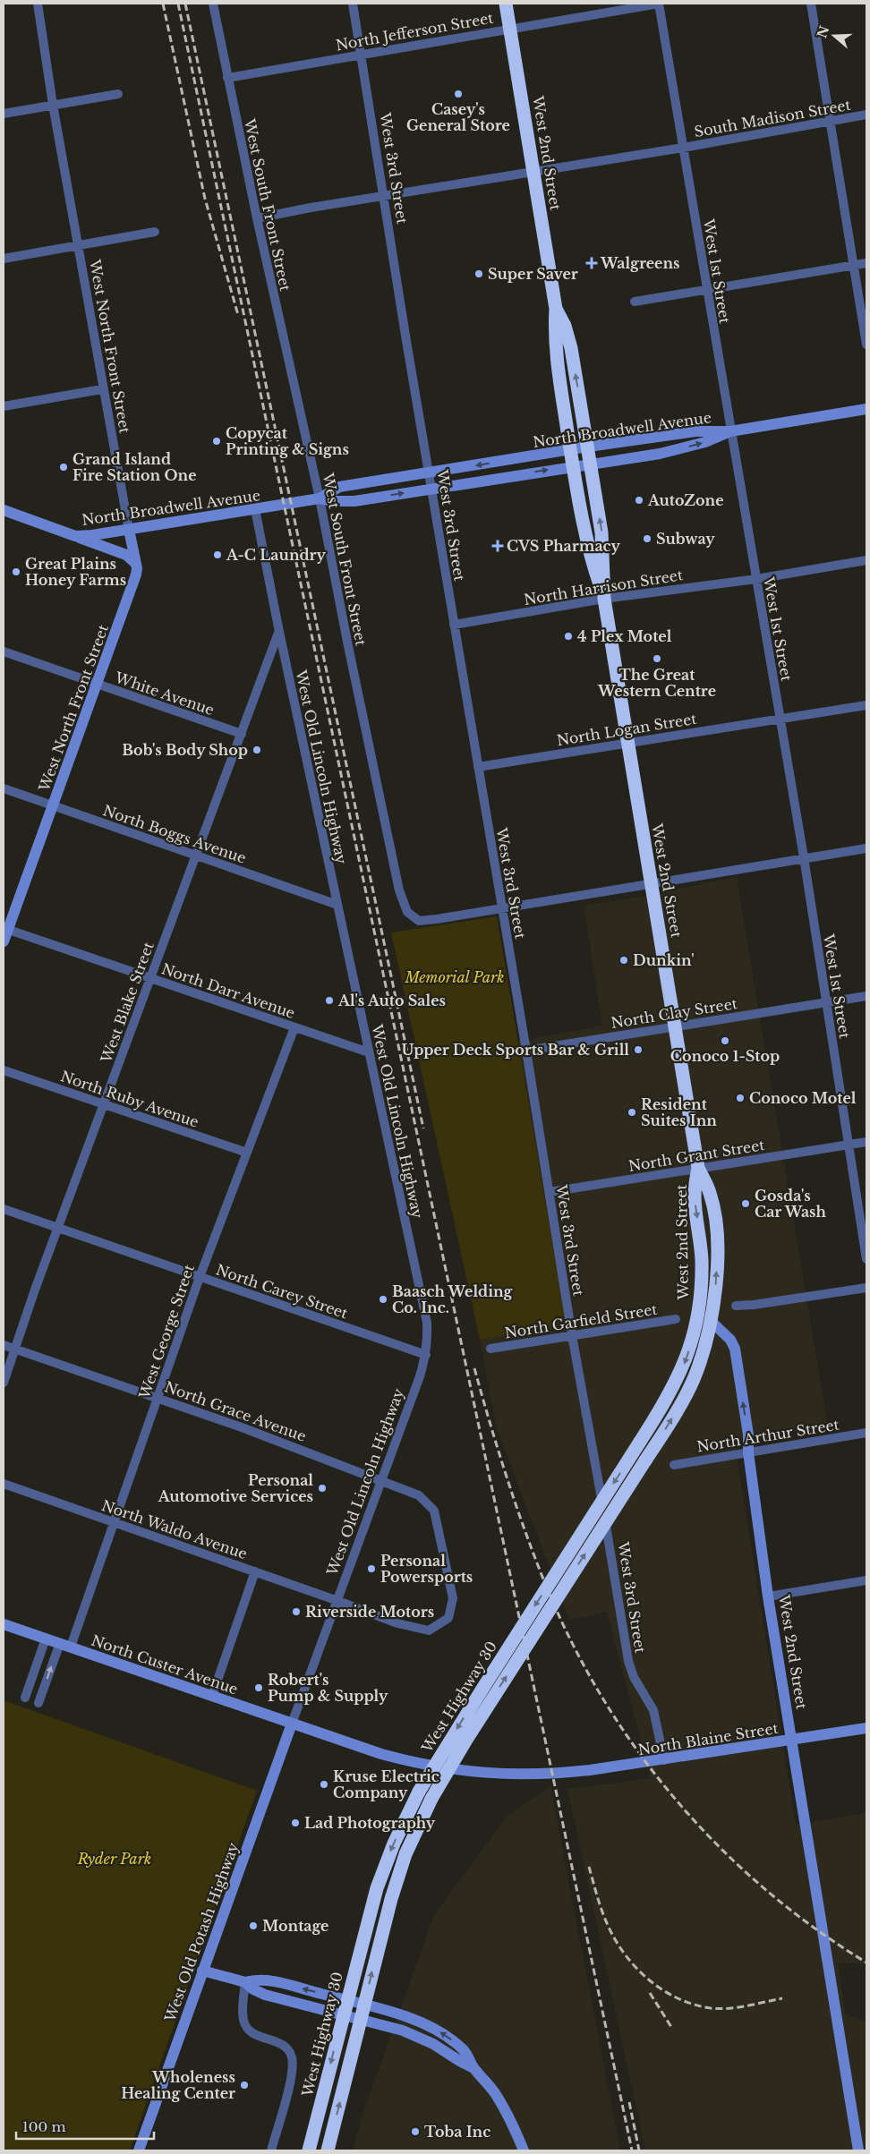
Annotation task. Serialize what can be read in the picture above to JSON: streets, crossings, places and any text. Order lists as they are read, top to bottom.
{
  "streets": {
    "highway": ["West 2nd Street", "West Highway 30"],
    "street": [
      "North Jefferson Street",
      "South Madison Street",
      "West 3rd Street",
      "West South Front Street",
      "West 1st Street",
      "West North Front Street",
      "North Broadwell Avenue",
      "North Harrison Street",
      "White Avenue",
      "North Logan Street",
      "West Old Lincoln Highway",
      "North Boggs Avenue",
      "North Darr Avenue",
      "West Blake Street",
      "North Clay Street",
      "North Ruby Avenue",
      "North Grant Street",
      "North Carey Street",
      "North Garfield Street",
      "West George Street",
      "North Grace Avenue",
      "North Arthur Street",
      "North Waldo Avenue",
      "North Custer Avenue",
      "North Blaine Street",
      "West Old Potash Highway"
    ]
  },
  "crossings": [
    ["North Jefferson Street", "West 2nd Street"],
    ["North Jefferson Street", "West 3rd Street"],
    ["North Jefferson Street", "West South Front Street"],
    ["North Jefferson Street", "West 1st Street"],
    ["South Madison Street", "West 2nd Street"],
    ["South Madison Street", "West 3rd Street"],
    ["South Madison Street", "West South Front Street"],
    ["South Madison Street", "West 1st Street"],
    ["West 2nd Street", "North Broadwell Avenue"],
    ["West 2nd Street", "North Harrison Street"],
    ["West 2nd Street", "North Logan Street"],
    ["West 2nd Street", "North Clay Street"],
    ["West 2nd Street", "North Grant Street"],
    ["West 2nd Street", "North Arthur Street"],
    ["West 2nd Street", "West Highway 30"],
    ["West 2nd Street", "North Blaine Street"],
    ["West 3rd Street", "West South Front Street"],
    ["West 3rd Street", "North Broadwell Avenue"],
    ["West 3rd Street", "North Harrison Street"],
    ["West 3rd Street", "North Logan Street"],
    ["West 3rd Street", "North Clay Street"],
    ["West 3rd Street", "North Grant Street"],
    ["West 3rd Street", "North Garfield Street"],
    ["West 3rd Street", "North Blaine Street"],
    ["West South Front Street", "North Broadwell Avenue"],
    ["West 1st Street", "North Broadwell Avenue"],
    ["West 1st Street", "North Harrison Street"],
    ["West 1st Street", "North Logan Street"],
    ["West 1st Street", "North Clay Street"],
    ["West 1st Street", "North Grant Street"],
    ["West North Front Street", "North Broadwell Avenue"],
    ["West North Front Street", "White Avenue"],
    ["West North Front Street", "North Boggs Avenue"],
    ["West North Front Street", "North Darr Avenue"],
    ["North Broadwell Avenue", "West Old Lincoln Highway"],
    ["White Avenue", "West Blake Street"],
    ["West Old Lincoln Highway", "North Boggs Avenue"],
    ["West Old Lincoln Highway", "North Darr Avenue"],
    ["West Old Lincoln Highway", "West Blake Street"],
    ["West Old Lincoln Highway", "North Carey Street"],
    ["West Old Lincoln Highway", "North Grace Avenue"],
    ["West Old Lincoln Highway", "North Waldo Avenue"],
    ["West Old Lincoln Highway", "North Custer Avenue"],
    ["West Old Lincoln Highway", "West Old Potash Highway"],
    ["North Boggs Avenue", "West Blake Street"],
    ["North Darr Avenue", "West Blake Street"],
    ["North Darr Avenue", "West George Street"],
    ["West Blake Street", "North Ruby Avenue"],
    ["West Blake Street", "North Carey Street"],
    ["West Blake Street", "North Grace Avenue"],
    ["North Ruby Avenue", "West George Street"],
    ["North Carey Street", "West George Street"],
    ["West George Street", "North Grace Avenue"],
    ["West George Street", "North Waldo Avenue"],
    ["West George Street", "North Custer Avenue"],
    ["North Grace Avenue", "North Waldo Avenue"],
    ["North Custer Avenue", "North Blaine Street"],
    ["North Custer Avenue", "West Old Potash Highway"]
  ],
  "parks": ["Memorial Park", "Ryder Park"],
  "places": {
    "other": [
      "Casey's General Store",
      "Super Saver",
      "Copycat Printing & Signs",
      "Grand Island Fire Station One",
      "AutoZone",
      "Subway",
      "A-C Laundry",
      "Great Plains Honey Farms",
      "4 Plex Motel",
      "The Great Western Centre",
      "Bob's Body Shop",
      "Dunkin'",
      "Al's Auto Sales",
      "Conoco 1-Stop",
      "Upper Deck Sports Bar & Grill",
      "Conoco Motel",
      "Resident Suites Inn",
      "Gosda's Car Wash",
      "Baasch Welding Co. Inc.",
      "Personal Automotive Services",
      "Personal Powersports",
      "Riverside Motors",
      "Robert's Pump & Supply",
      "Kruse Electric Company",
      "Lad Photography",
      "Montage",
      "Wholeness Healing Center",
      "Toba Inc"
    ],
    "health": ["Walgreens", "CVS Pharmacy"]
  },
  "scale_bar": "100 m",
  "north": "left"
}
